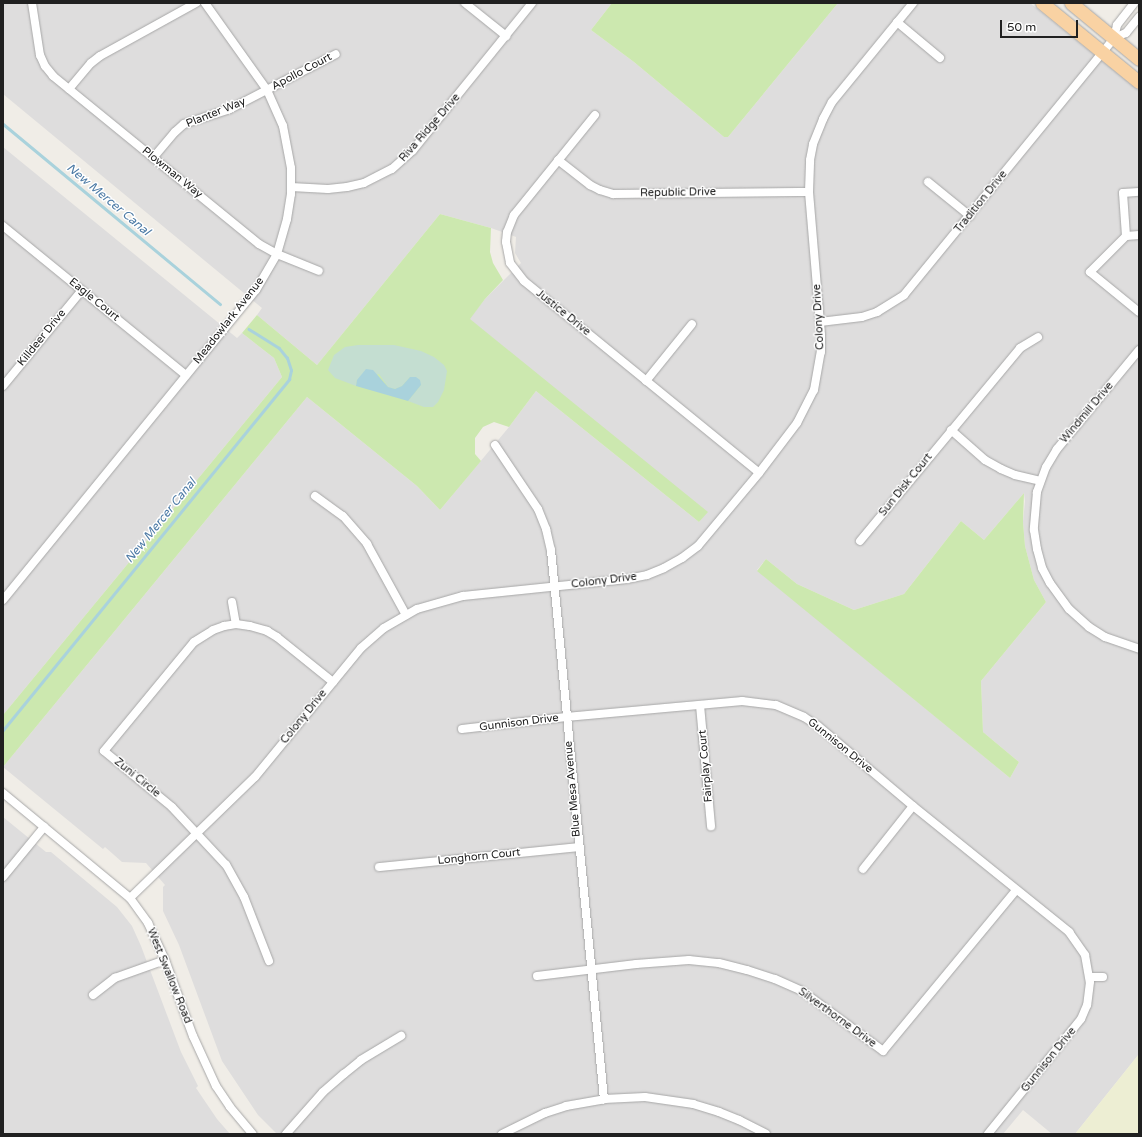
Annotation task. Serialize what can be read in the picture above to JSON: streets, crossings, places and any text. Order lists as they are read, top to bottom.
{
  "streets": {
    "street": [
      "Apollo Court",
      "Planter Way",
      "Riva Ridge Drive",
      "Plowman Way",
      "Republic Drive",
      "Tradition Drive",
      "Eagle Court",
      "Justice Drive",
      "Colony Drive",
      "Meadowlark Avenue",
      "Killdeer Drive",
      "Windmill Drive",
      "Sun Disk Court",
      "Gunnison Drive",
      "Fairplay Court",
      "Zuni Circle",
      "Blue Mesa Avenue",
      "Longhorn Court",
      "West Swallow Road",
      "Silverthorne Drive"
    ]
  },
  "crossings": [
    ["Apollo Court", "Planter Way"],
    ["Apollo Court", "Meadowlark Avenue"],
    ["Planter Way", "Plowman Way"],
    ["Planter Way", "Meadowlark Avenue"],
    ["Riva Ridge Drive", "Meadowlark Avenue"],
    ["Plowman Way", "Meadowlark Avenue"],
    ["Republic Drive", "Justice Drive"],
    ["Republic Drive", "Colony Drive"],
    ["Tradition Drive", "Colony Drive"],
    ["Eagle Court", "Meadowlark Avenue"],
    ["Eagle Court", "Killdeer Drive"],
    ["Justice Drive", "Colony Drive"],
    ["Colony Drive", "Zuni Circle"],
    ["Colony Drive", "Blue Mesa Avenue"],
    ["Colony Drive", "West Swallow Road"],
    ["Gunnison Drive", "Fairplay Court"],
    ["Gunnison Drive", "Blue Mesa Avenue"],
    ["Gunnison Drive", "Silverthorne Drive"],
    ["Blue Mesa Avenue", "Longhorn Court"],
    ["Blue Mesa Avenue", "Silverthorne Drive"]
  ],
  "water": ["New Mercer Canal"],
  "scale_bar": "50 m"
}
